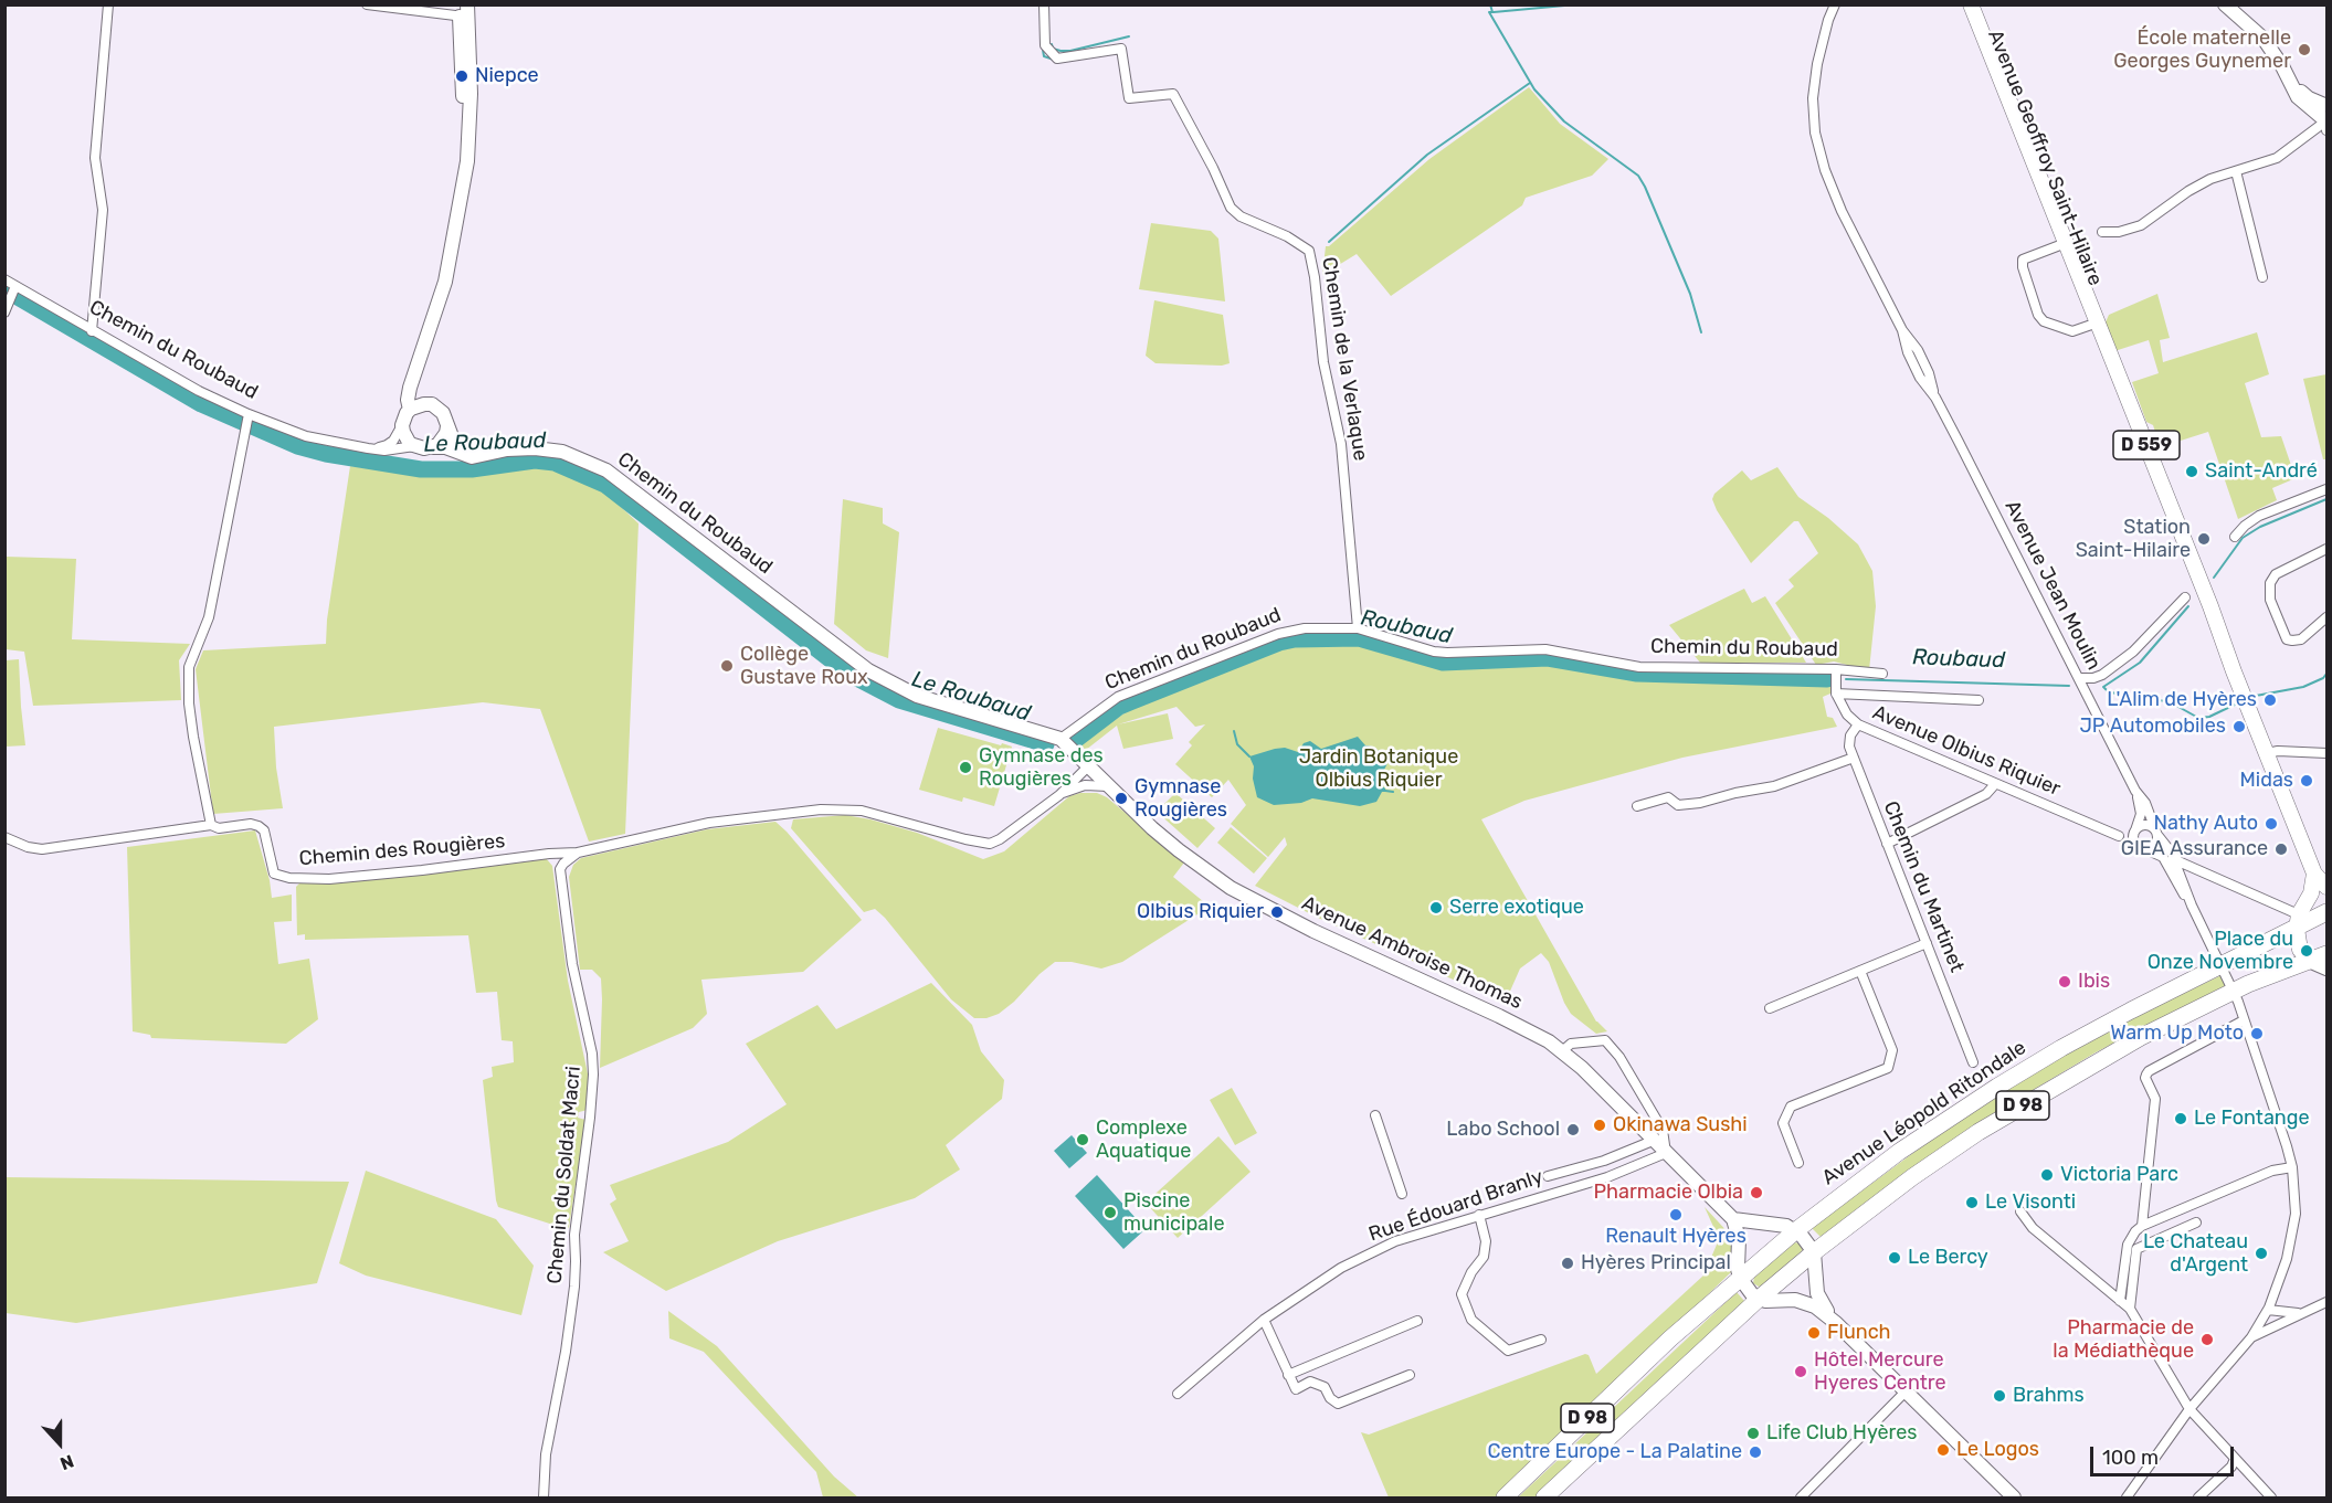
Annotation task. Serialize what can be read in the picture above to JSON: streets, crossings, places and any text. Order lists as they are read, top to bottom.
{
  "streets": {
    "highway": ["D 98", "Avenue Léopold Ritondale"],
    "main road": ["Avenue Geoffroy Saint-Hilaire", "D 559"],
    "street": [
      "Chemin du Roubaud",
      "Chemin de la Verlaque",
      "Avenue Jean Moulin",
      "Avenue Olbius Riquier",
      "Chemin des Rougières",
      "Chemin du Martinet",
      "Avenue Ambroise Thomas",
      "Chemin du Soldat Macri",
      "Rue Édouard Branly"
    ]
  },
  "crossings": [
    ["Chemin du Roubaud", "Chemin de la Verlaque"],
    ["Chemin du Roubaud", "Avenue Ambroise Thomas"],
    ["Avenue Olbius Riquier", "Chemin du Martinet"],
    ["Chemin des Rougières", "Chemin du Soldat Macri"],
    ["Avenue Ambroise Thomas", "Rue Édouard Branly"]
  ],
  "water": ["Le Roubaud", "Roubaud"],
  "parks": ["Jardin Botanique Olbius Riquier"],
  "places": [
    "École maternelle Georges Guynemer",
    "Niepce",
    "Saint-André",
    "Station Saint-Hilaire",
    "Collège Gustave Roux",
    "L'Alim de Hyères",
    "JP Automobiles",
    "Gymnase des Rougières",
    "Midas",
    "Gymnase Rougières",
    "Nathy Auto",
    "GIEA Assurance",
    "Serre exotique",
    "Olbius Riquier",
    "Place du Onze Novembre",
    "Ibis",
    "Warm Up Moto",
    "Le Fontange",
    "Okinawa Sushi",
    "Labo School",
    "Complexe Aquatique",
    "Victoria Parc",
    "Pharmacie Olbia",
    "Le Visonti",
    "Piscine municipale",
    "Renault Hyères",
    "Le Chateau d'Argent",
    "Le Bercy",
    "Hyères Principal",
    "Flunch",
    "Pharmacie de la Médiathèque",
    "Hôtel Mercure Hyeres Centre",
    "Brahms",
    "Life Club Hyères",
    "Le Logos",
    "Centre Europe - La Palatine"
  ],
  "scale_bar": "100 m",
  "north": "bottom"
}
